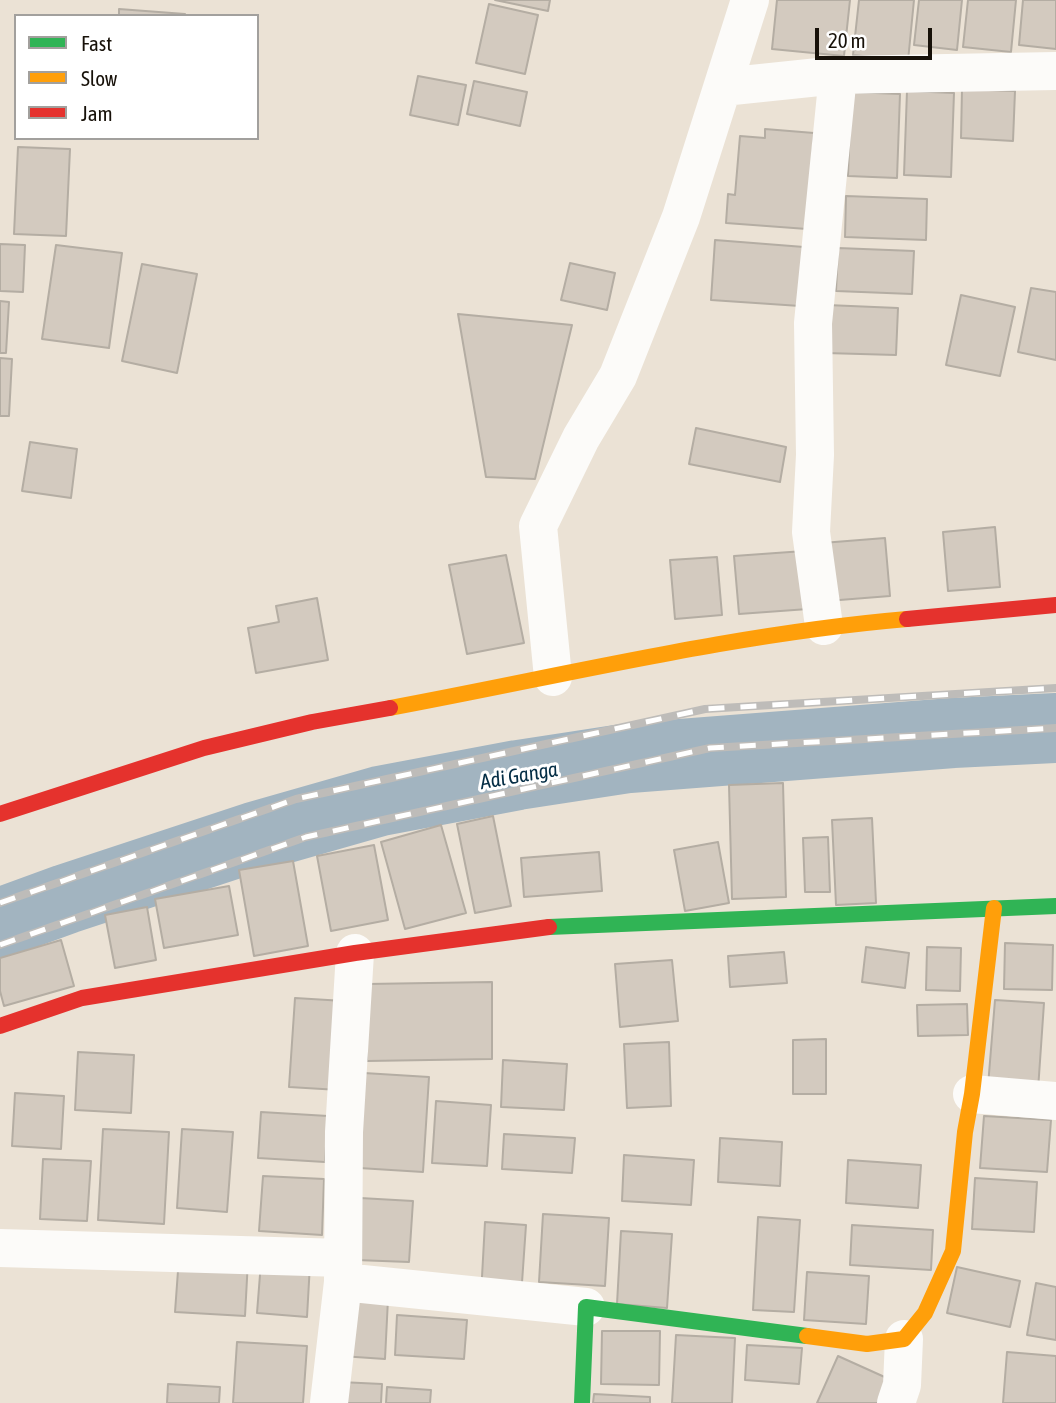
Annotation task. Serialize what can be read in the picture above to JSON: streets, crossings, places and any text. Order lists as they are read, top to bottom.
{
  "water": ["Adi Ganga"],
  "legend": ["Fast", "Slow", "Jam"],
  "scale_bar": "20 m"
}
